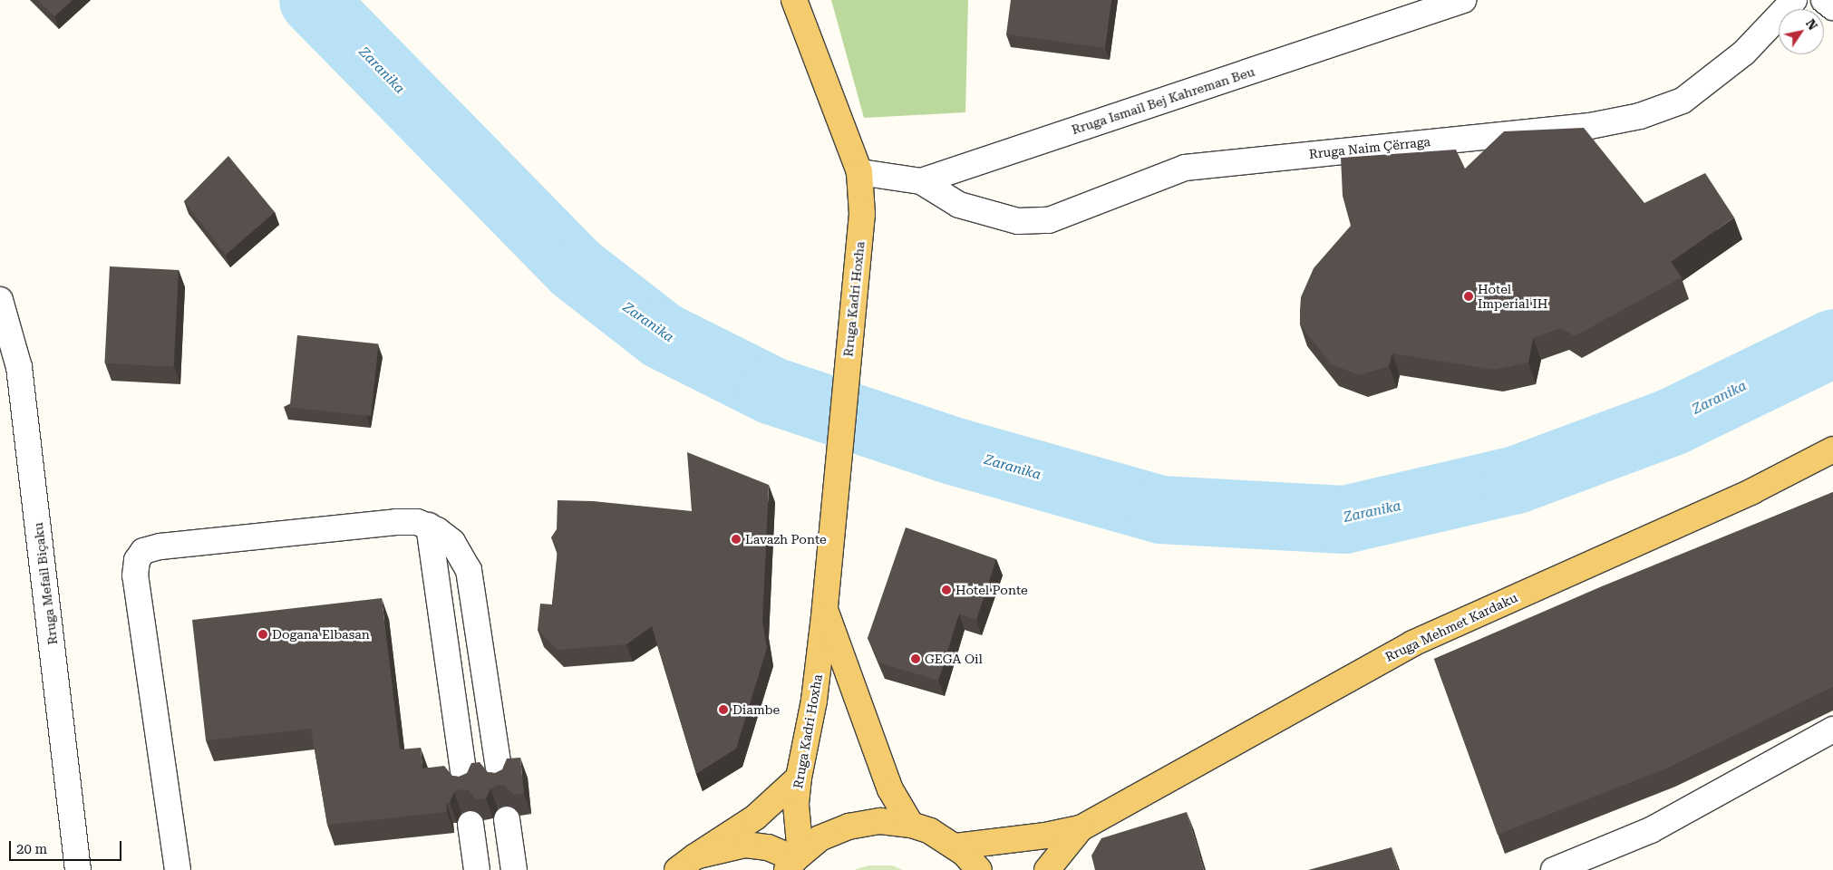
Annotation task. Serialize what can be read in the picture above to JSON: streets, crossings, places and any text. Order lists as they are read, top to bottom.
{
  "streets": {
    "main road": ["Rruga Kadri Hoxha", "Rruga Mehmet Kardaku"],
    "street": ["Rruga Ismail Bej Kahreman Beu", "Rruga Naim Çërraga", "Rruga Mefail Biçaku"]
  },
  "crossings": [
    ["Rruga Ismail Bej Kahreman Beu", "Rruga Naim Çërraga"],
    ["Rruga Ismail Bej Kahreman Beu", "Rruga Kadri Hoxha"]
  ],
  "water": ["Zaranika"],
  "places": [
    "Hotel Imperial IH",
    "Lavazh Ponte",
    "Hotel Ponte",
    "Dogana Elbasan",
    "GEGA Oil",
    "Diambe"
  ],
  "scale_bar": "20 m",
  "north": "top right"
}
